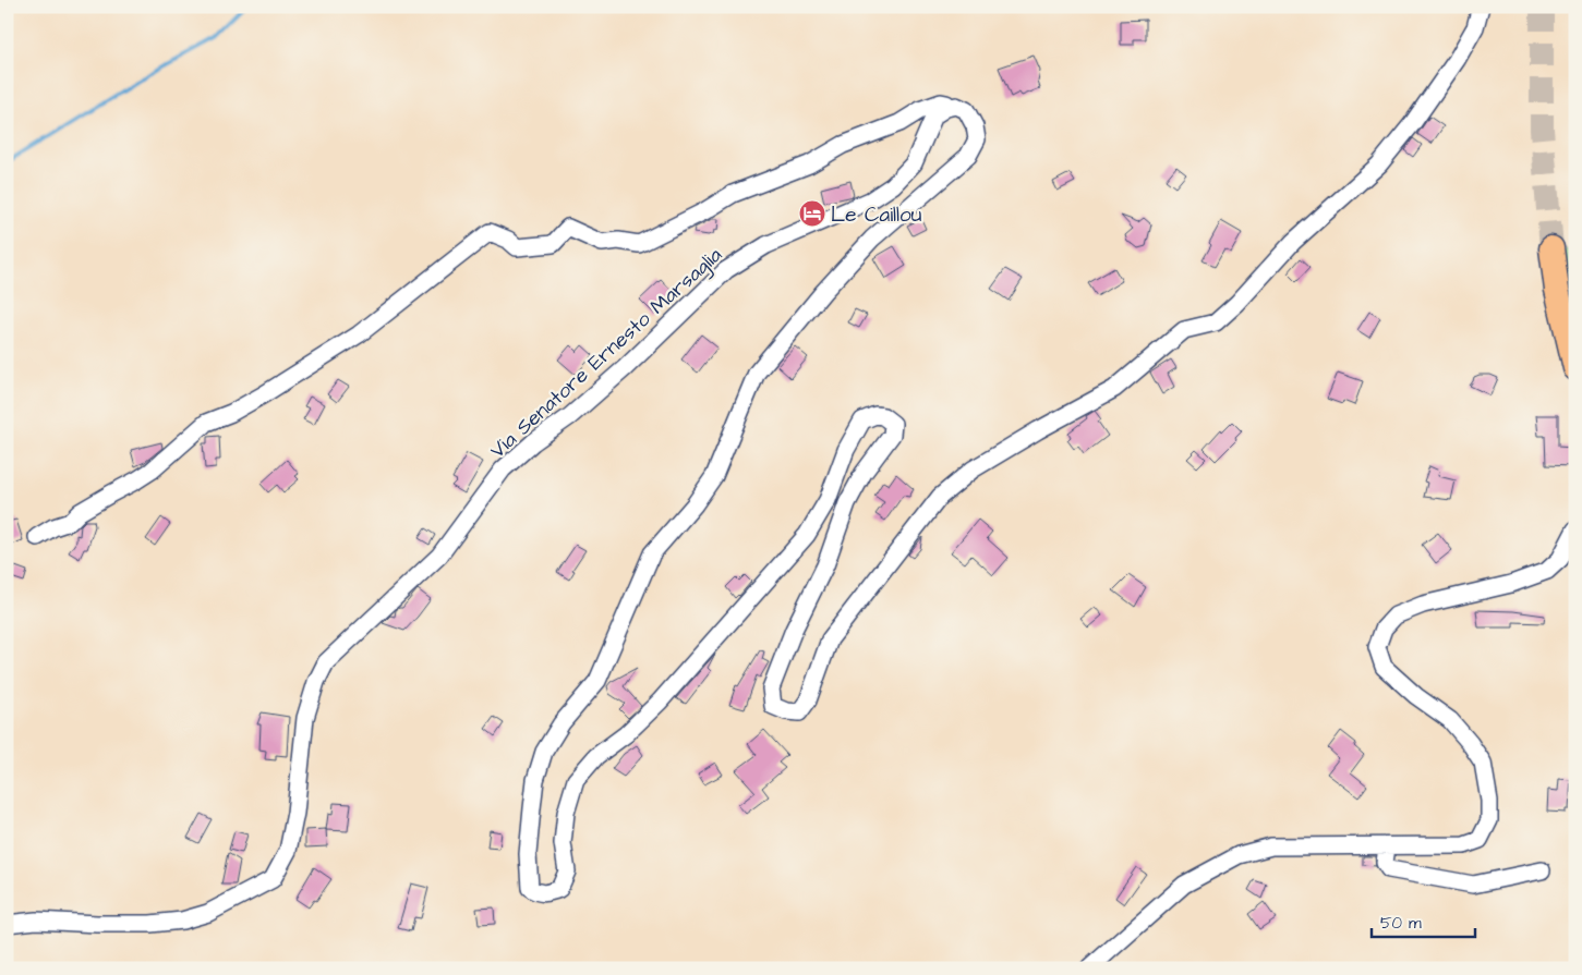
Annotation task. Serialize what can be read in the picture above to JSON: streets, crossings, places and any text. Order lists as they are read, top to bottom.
{
  "streets": {
    "street": ["Via Senatore Ernesto Marsaglia"]
  },
  "places": {
    "hotel": ["Le Caillou"]
  },
  "scale_bar": "50 m"
}
